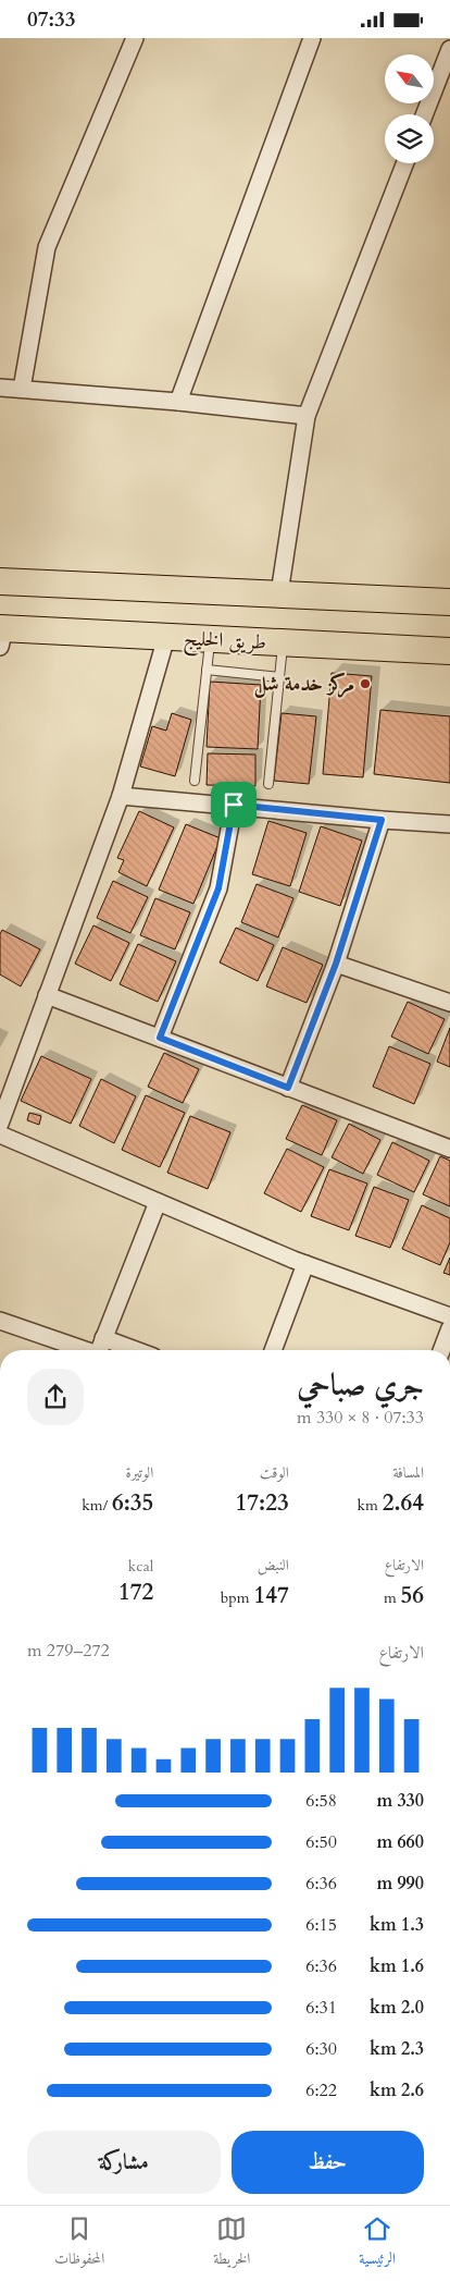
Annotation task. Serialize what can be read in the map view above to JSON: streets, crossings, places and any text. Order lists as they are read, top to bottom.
{
  "streets": {
    "main road": ["طريق الخليج"]
  },
  "places": ["مركز خدمة شل"],
  "north": "top left",
  "page": {
    "status": "07:33",
    "heading": ["جري صباحي", "07:33 · 8 × 330 m"],
    "stats": [
      ["المسافة", "2.64 km"],
      ["الوقت", "17:23"],
      ["الوتيرة", "6:35 /km"],
      ["الارتفاع", "56 m"],
      ["النبض", "147 bpm"],
      ["kcal", "172"]
    ],
    "chart": ["الارتفاع", "272–279 m"],
    "list": [
      {
        "name": "330 m",
        "note": "6:58"
      },
      {
        "name": "660 m",
        "note": "6:50"
      },
      {
        "name": "990 m",
        "note": "6:36"
      },
      {
        "name": "1.3 km",
        "note": "6:15"
      },
      {
        "name": "1.6 km",
        "note": "6:36"
      },
      {
        "name": "2.0 km",
        "note": "6:31"
      },
      {
        "name": "2.3 km",
        "note": "6:30"
      },
      {
        "name": "2.6 km",
        "note": "6:22"
      }
    ],
    "buttons": ["حفظ", "مشاركة"],
    "tabs": ["الرئيسية", "الخريطة", "المحفوظات"]
  }
}
